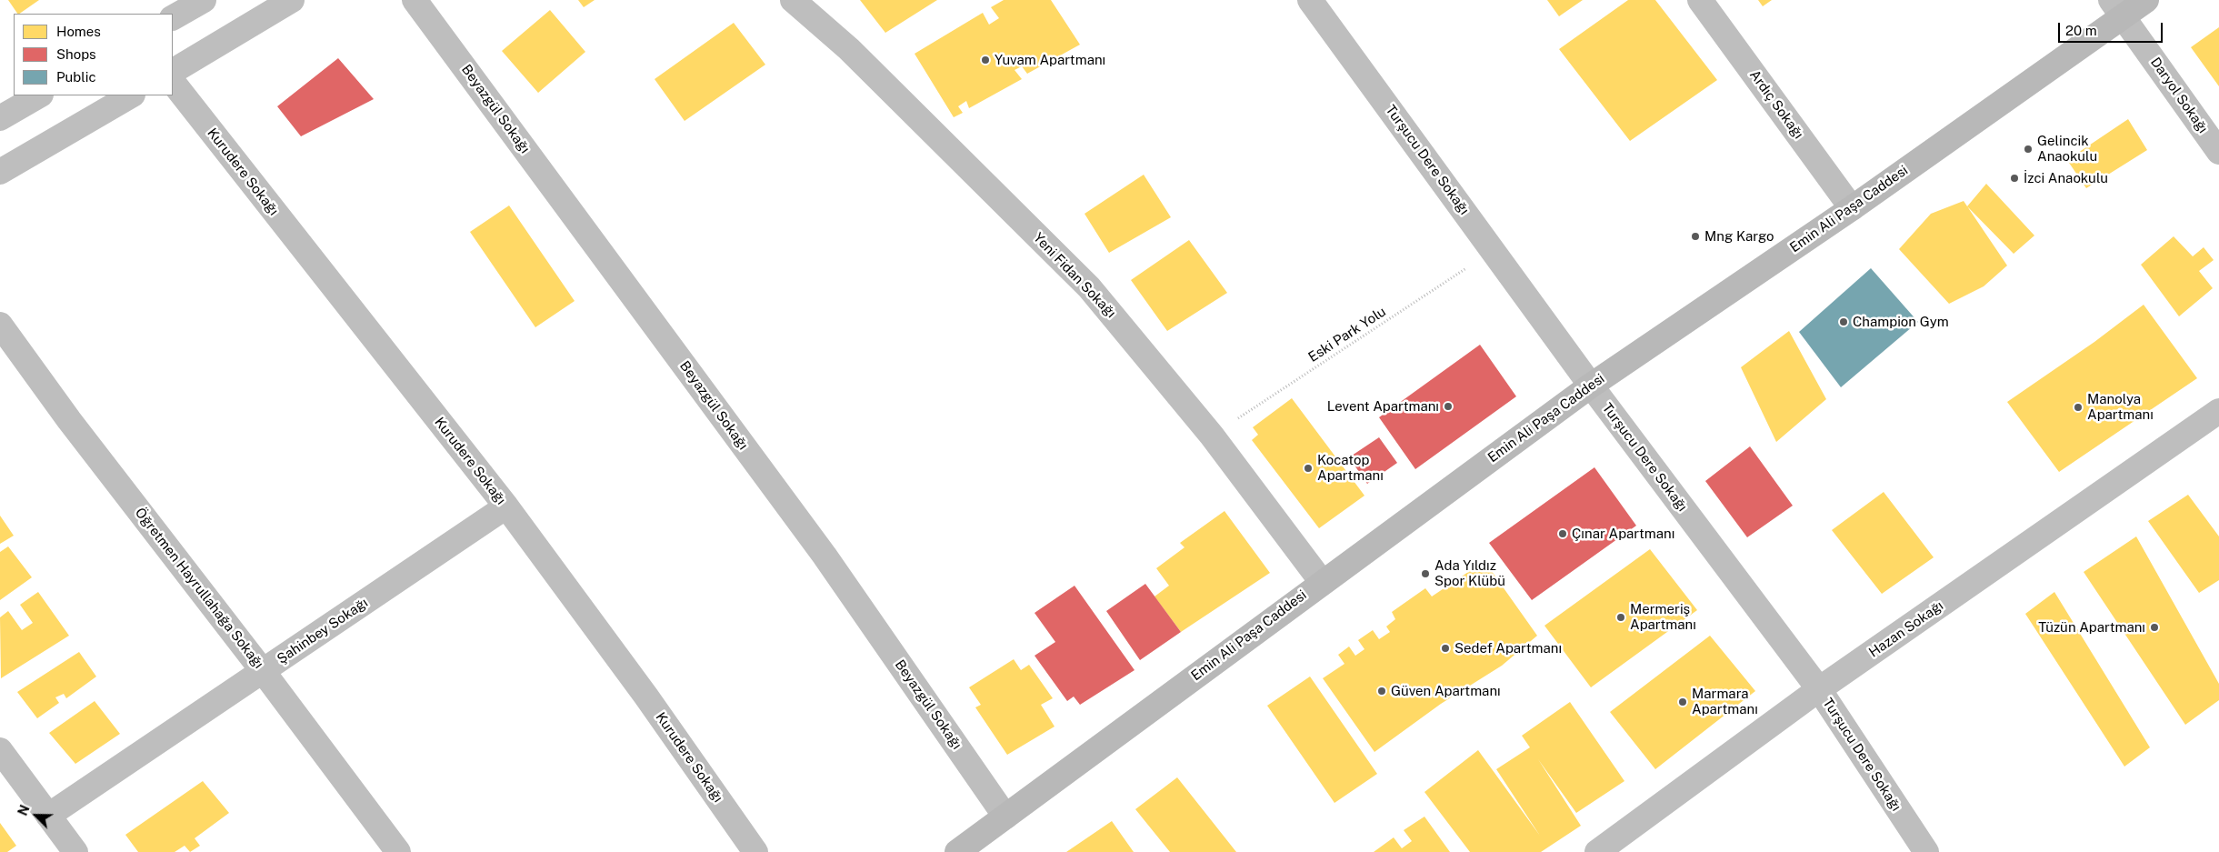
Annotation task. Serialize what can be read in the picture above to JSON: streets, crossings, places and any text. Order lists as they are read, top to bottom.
{
  "streets": {
    "street": [
      "Daryol Sokağı",
      "Ardıç Sokağı",
      "Beyazgül Sokağı",
      "Turşucu Dere Sokağı",
      "Kurudere Sokağı",
      "Emin Ali Paşa Caddesi",
      "Yeni Fidan Sokağı",
      "Öğretmen Hayrullahağa Sokağı",
      "Hazan Sokağı",
      "Şahinbey Sokağı"
    ],
    "path": ["Eski Park Yolu"]
  },
  "crossings": [
    ["Daryol Sokağı", "Emin Ali Paşa Caddesi"],
    ["Ardıç Sokağı", "Emin Ali Paşa Caddesi"],
    ["Beyazgül Sokağı", "Emin Ali Paşa Caddesi"],
    ["Turşucu Dere Sokağı", "Emin Ali Paşa Caddesi"],
    ["Turşucu Dere Sokağı", "Eski Park Yolu"],
    ["Turşucu Dere Sokağı", "Hazan Sokağı"],
    ["Kurudere Sokağı", "Şahinbey Sokağı"],
    ["Emin Ali Paşa Caddesi", "Yeni Fidan Sokağı"],
    ["Yeni Fidan Sokağı", "Eski Park Yolu"],
    ["Öğretmen Hayrullahağa Sokağı", "Şahinbey Sokağı"]
  ],
  "places": [
    "Yuvam Apartmanı",
    "Gelincik Anaokulu",
    "İzci Anaokulu",
    "Mng Kargo",
    "Champion Gym",
    "Levent Apartmanı",
    "Manolya Apartmanı",
    "Kocatop Apartmanı",
    "Çınar Apartmanı",
    "Ada Yıldız Spor Klübü",
    "Mermeriş Apartmanı",
    "Tüzün Apartmanı",
    "Sedef Apartmanı",
    "Güven Apartmanı",
    "Marmara Apartmanı"
  ],
  "legend": ["Homes", "Shops", "Public"],
  "scale_bar": "20 m",
  "north": "top left"
}
